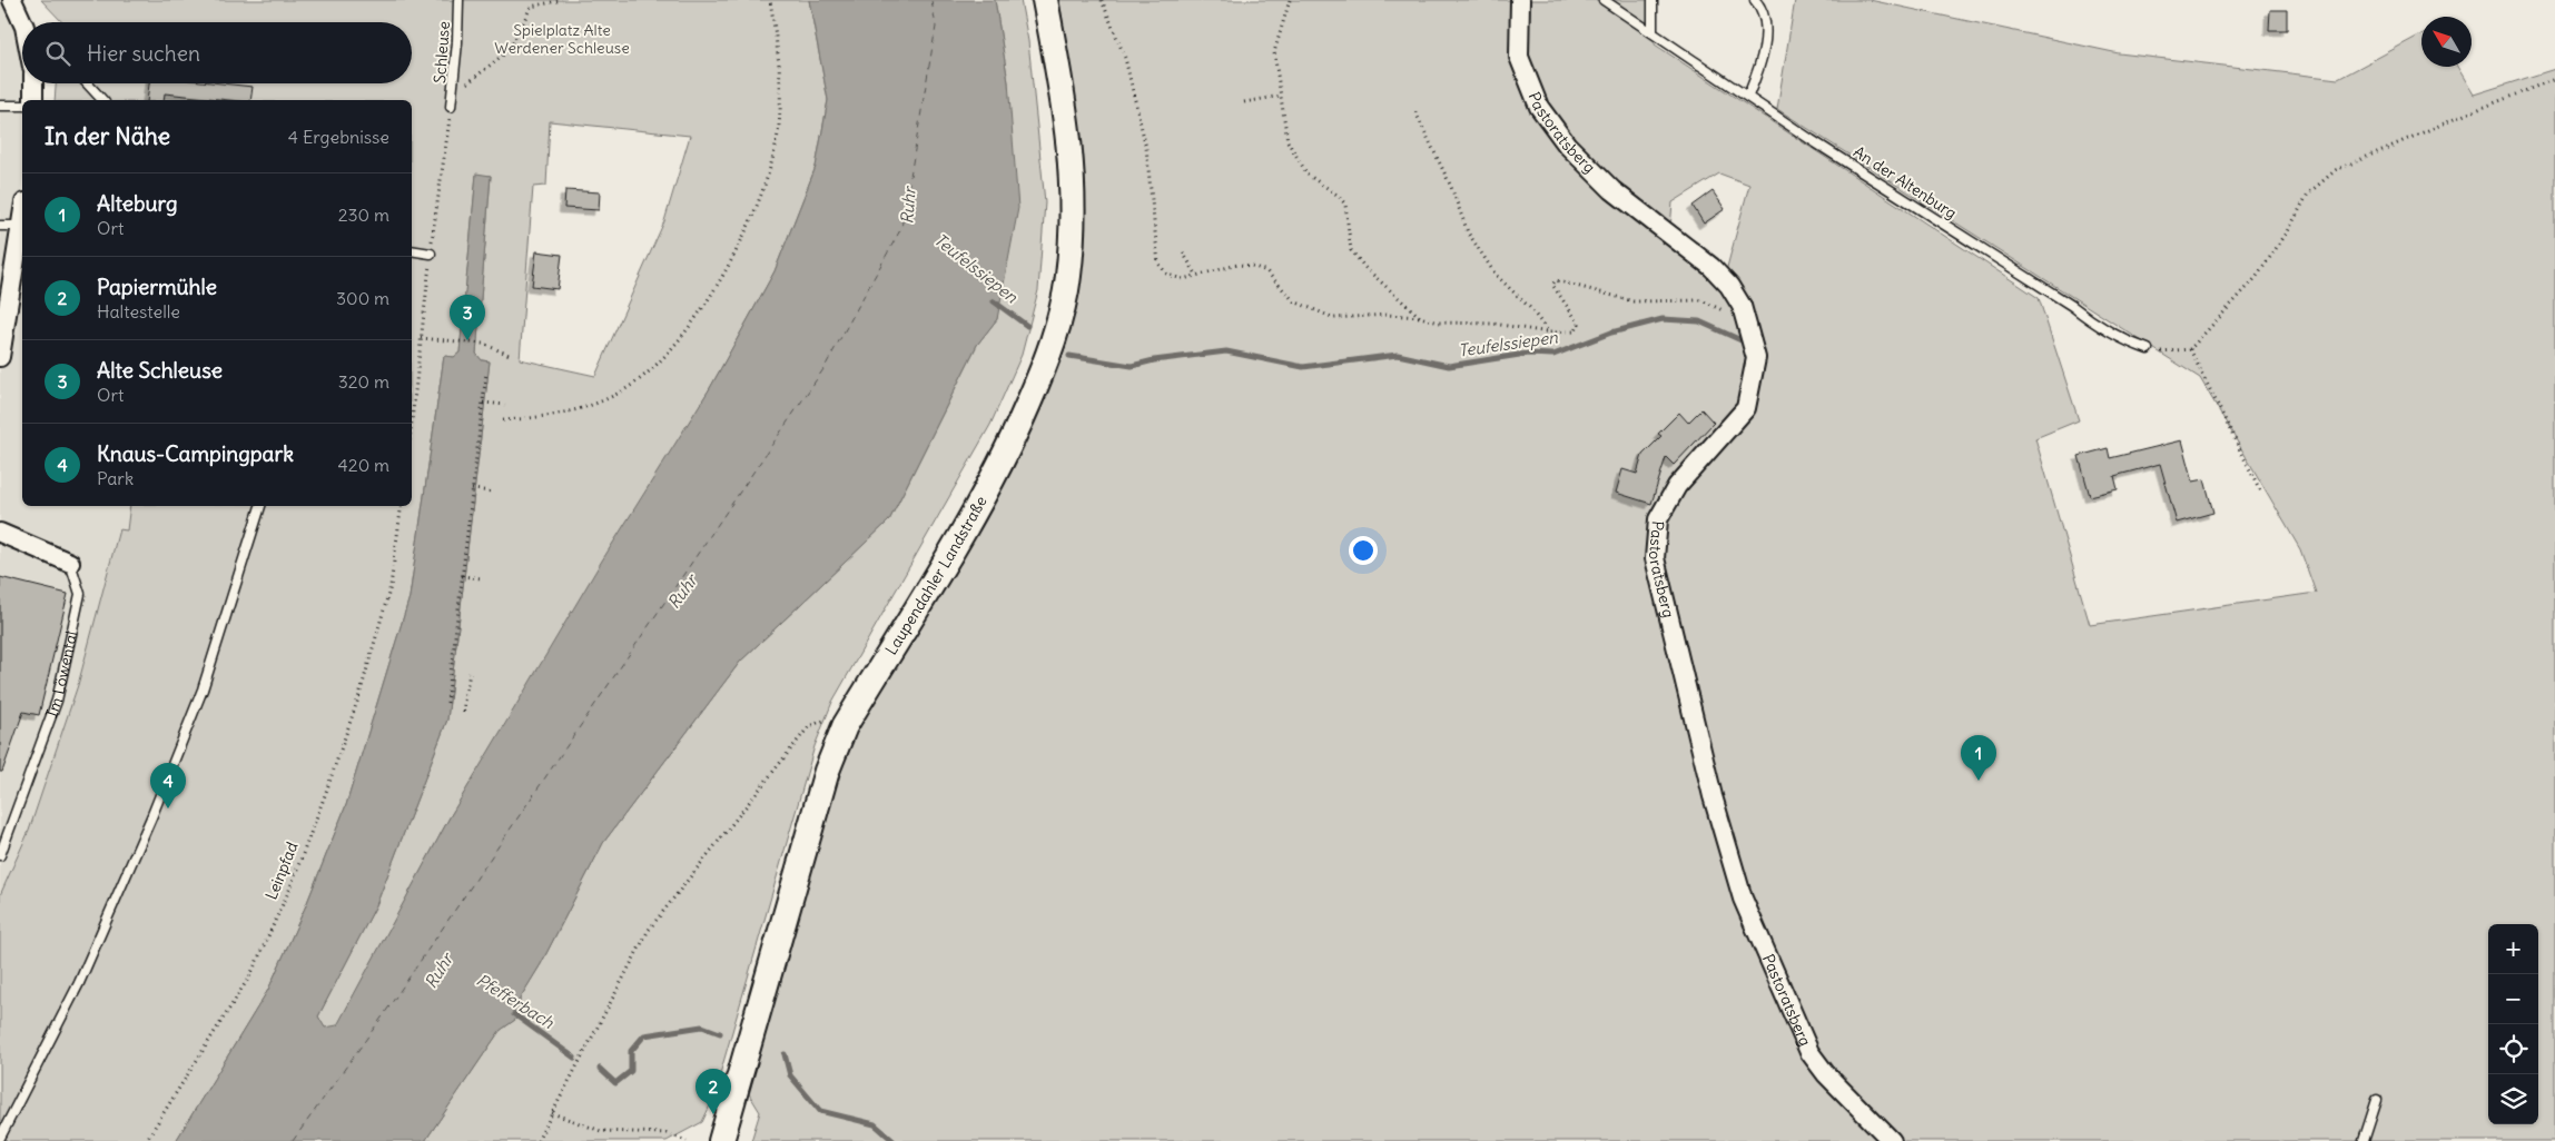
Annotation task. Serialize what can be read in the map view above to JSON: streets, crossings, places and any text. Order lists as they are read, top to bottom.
{
  "streets": {
    "main road": ["Laupendahler Landstraße"],
    "street": ["Pastoratsberg", "Im Löwental"],
    "lane": ["Schleuse", "An der Altenburg"],
    "path": ["Leinpfad"]
  },
  "water": ["Ruhr", "Teufelssiepen", "Pfefferbach"],
  "parks": ["Spielplatz Alte Werdener Schleuse"],
  "north": "top left",
  "page": {
    "search": "Hier suchen",
    "heading": ["In der Nähe", "4 Ergebnisse"],
    "list": [
      {
        "mark": "1",
        "name": "Alteburg",
        "note": "Ort",
        "value": "230 m"
      },
      {
        "mark": "2",
        "name": "Papiermühle",
        "note": "Haltestelle",
        "value": "300 m"
      },
      {
        "mark": "3",
        "name": "Alte Schleuse",
        "note": "Ort",
        "value": "320 m"
      },
      {
        "mark": "4",
        "name": "Knaus-Campingpark",
        "note": "Park",
        "value": "420 m"
      }
    ],
    "pins": [
      "3",
      "1",
      "4",
      "2"
    ],
    "map_buttons": ["+", "−"]
  }
}
